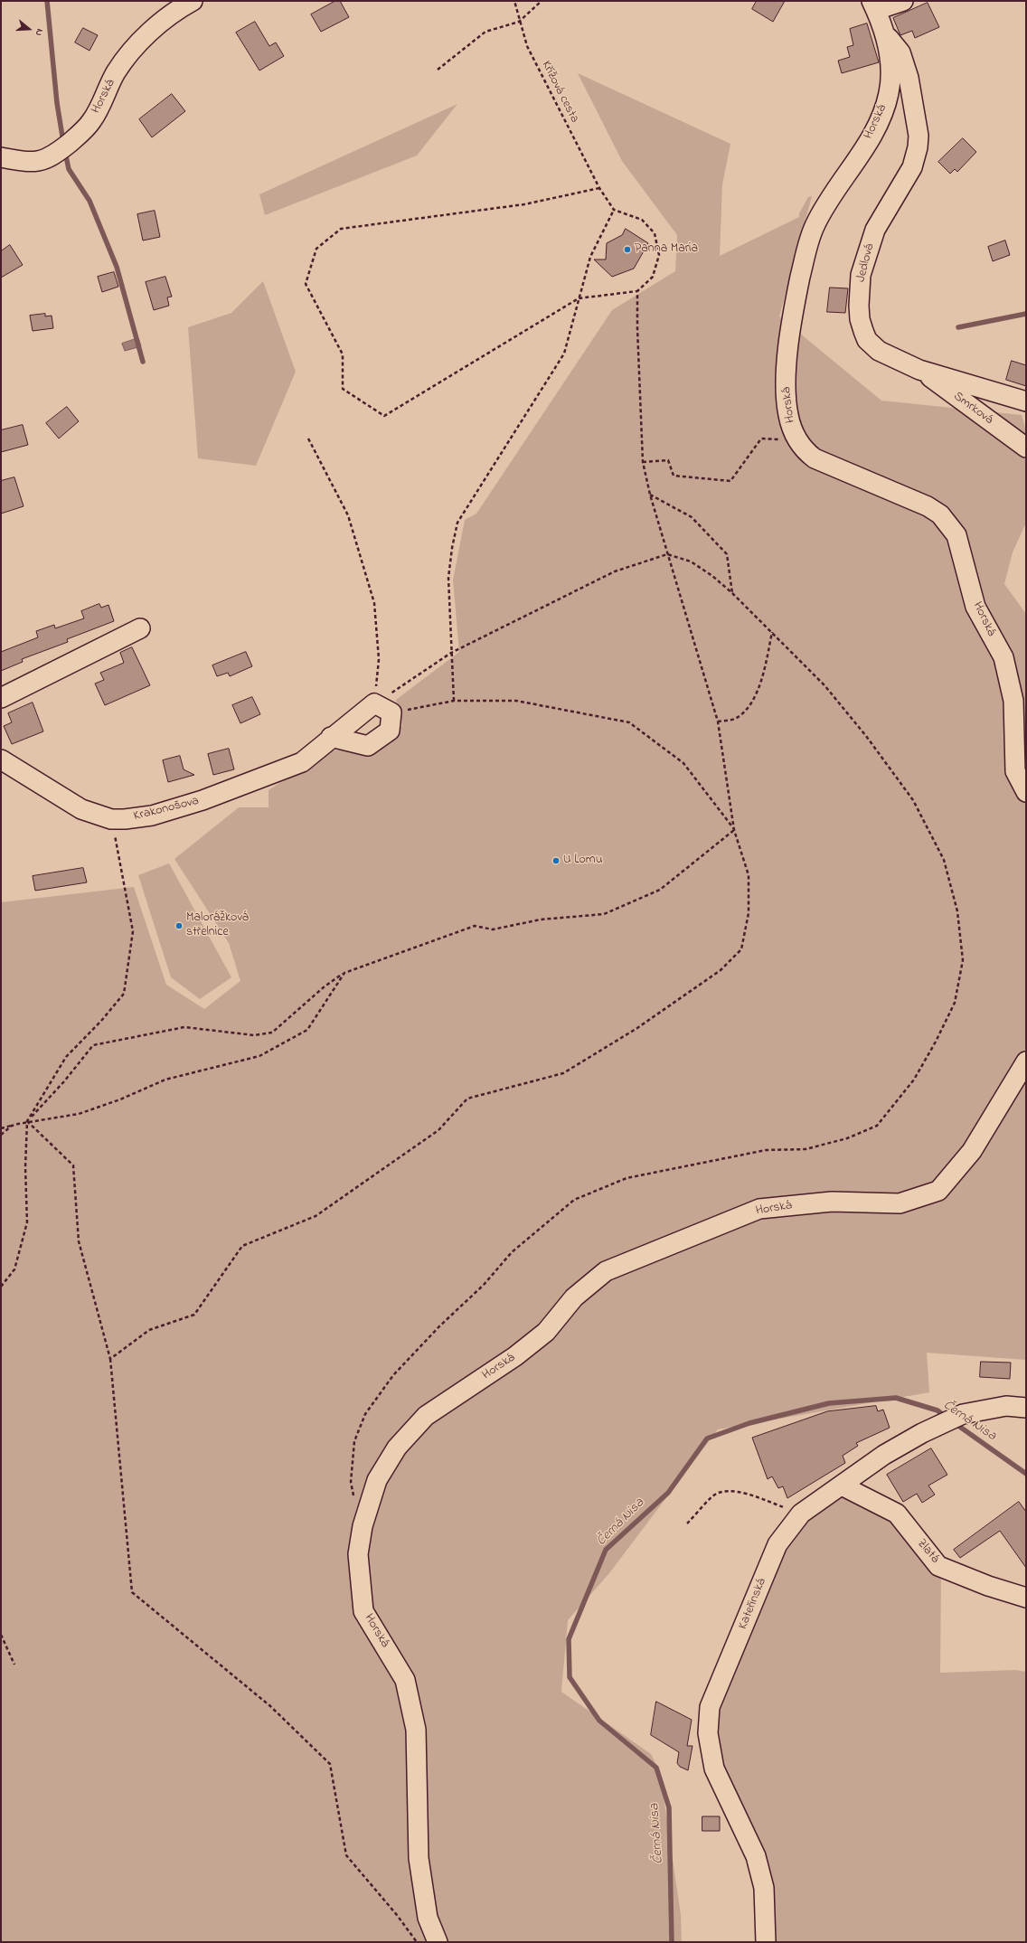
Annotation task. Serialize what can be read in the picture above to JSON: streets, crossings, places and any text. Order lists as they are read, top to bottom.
{
  "streets": {
    "street": [
      "Horská",
      "Jedlová",
      "Smrková",
      "Krakonošova",
      "Zlatá",
      "Kateřinská"
    ],
    "path": ["Křížová cesta"]
  },
  "crossings": [
    ["Horská", "Jedlová"],
    ["Jedlová", "Smrková"],
    ["Zlatá", "Kateřinská"]
  ],
  "water": ["Černá Nisa"],
  "places": ["Panna Maria", "U Lomu", "Malorážková střelnice"],
  "north": "right"
}
